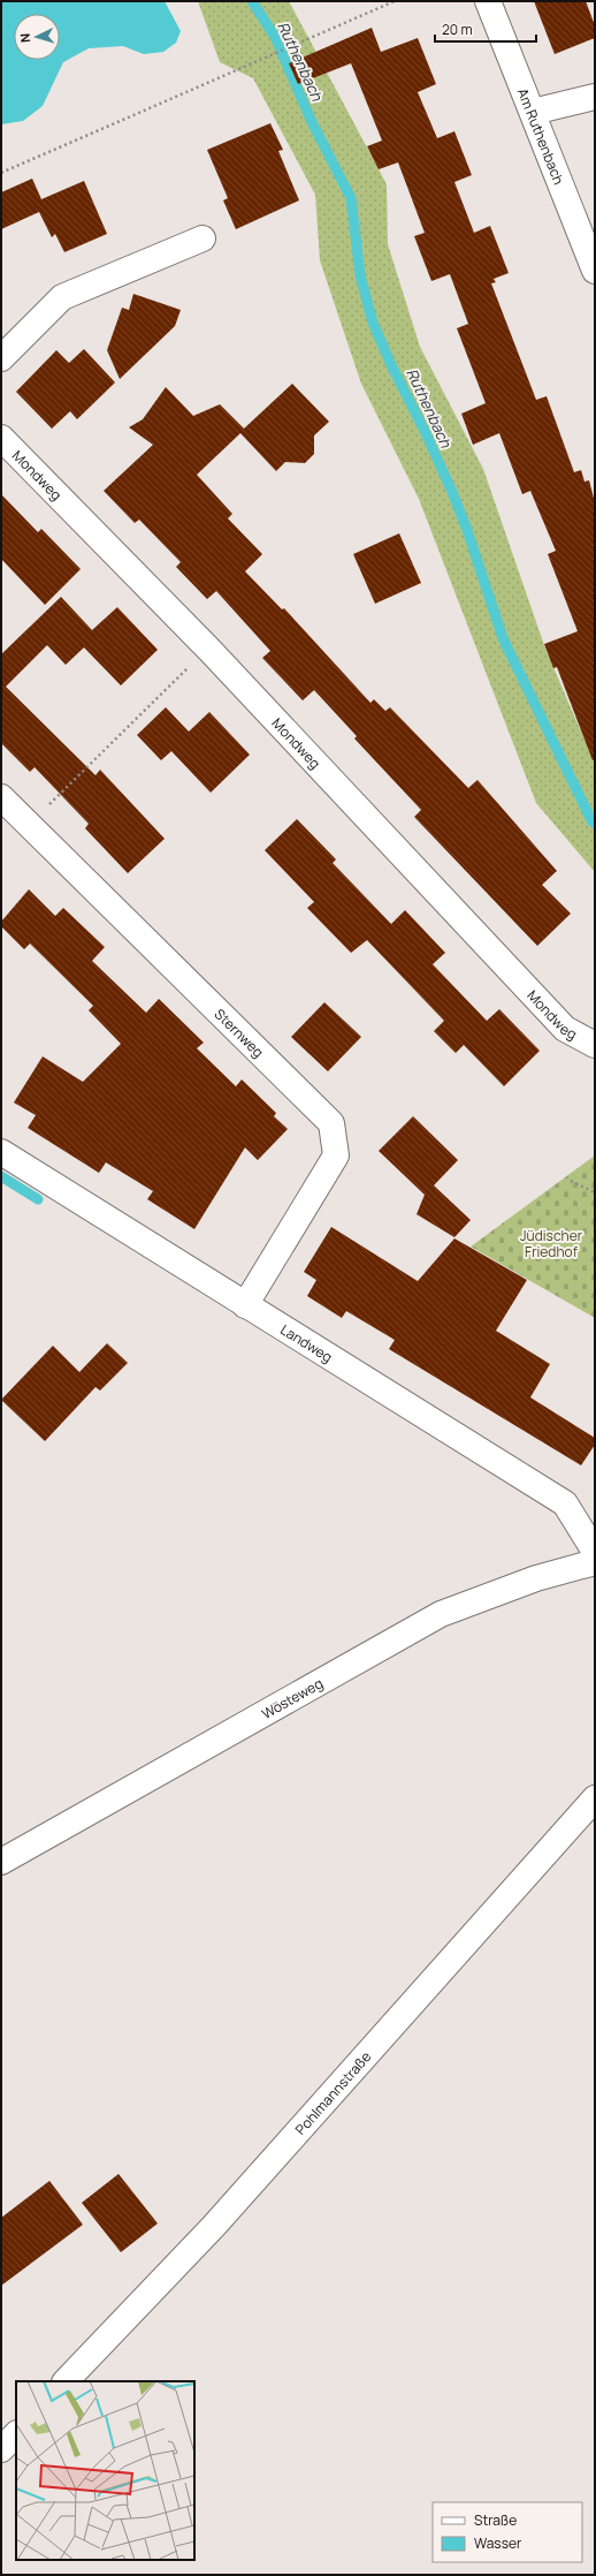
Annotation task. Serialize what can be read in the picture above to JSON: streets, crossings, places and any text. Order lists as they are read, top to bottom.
{
  "streets": {
    "street": [
      "Am Ruthenbach",
      "Mondweg",
      "Sternweg",
      "Landweg",
      "Wösteweg",
      "Pohlmannstraße"
    ]
  },
  "crossings": [
    ["Sternweg", "Landweg"]
  ],
  "water": ["Ruthenbach"],
  "parks": ["Jüdischer Friedhof"],
  "legend": ["Straße", "Wasser"],
  "scale_bar": "20 m",
  "north": "left"
}
